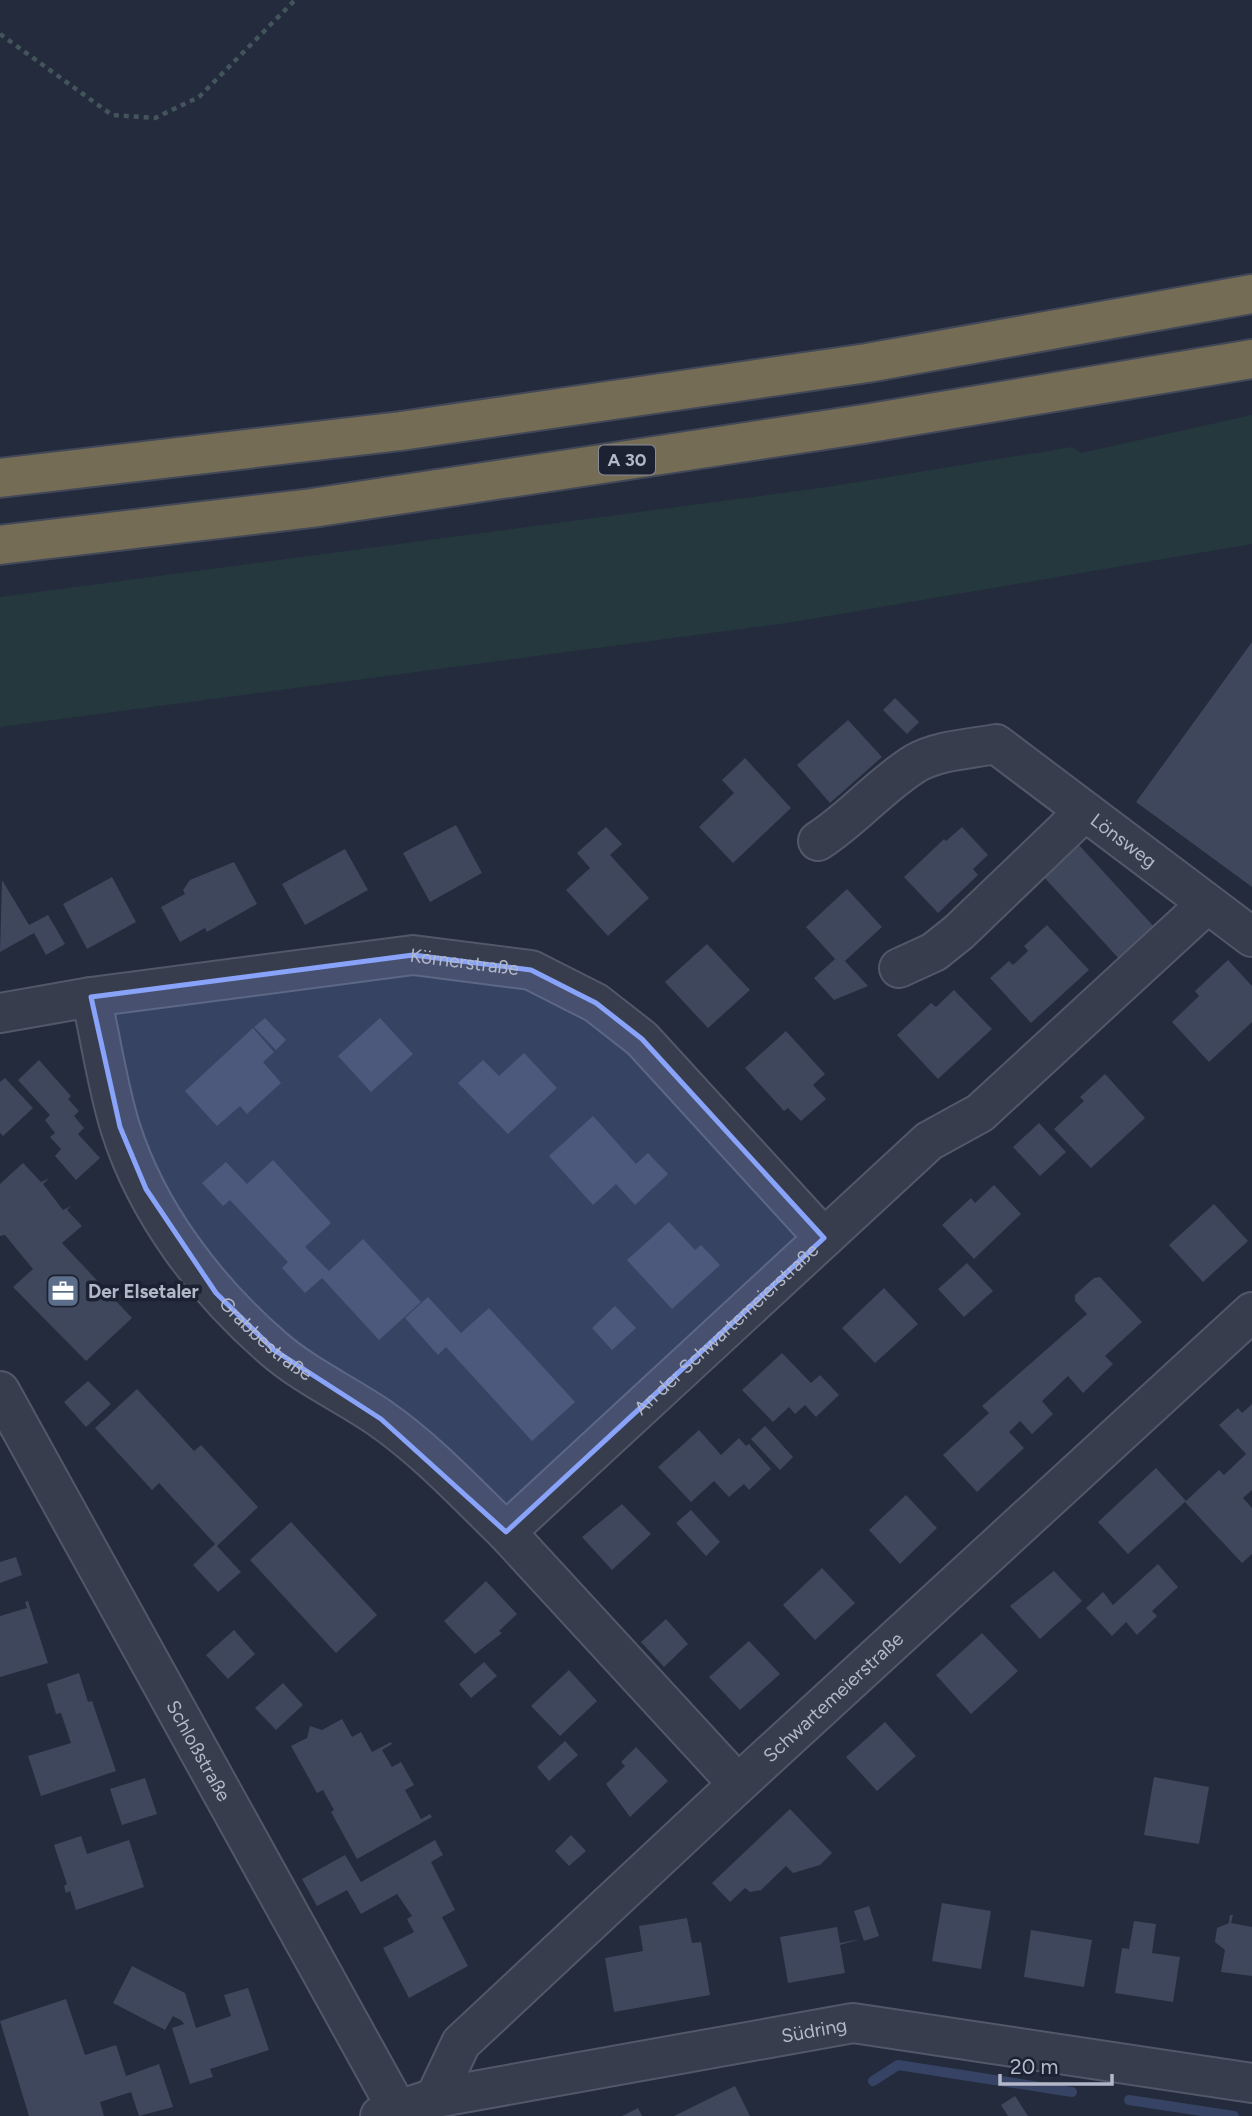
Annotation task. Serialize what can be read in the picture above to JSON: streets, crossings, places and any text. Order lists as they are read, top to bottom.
{
  "streets": {
    "highway": ["A 30"],
    "street": [
      "Lönsweg",
      "Körnerstraße",
      "An der Schwartemeierstraße",
      "Grabbestraße",
      "Schwartemeierstraße",
      "Schloßstraße",
      "Südring"
    ]
  },
  "crossings": [
    ["Lönsweg", "An der Schwartemeierstraße"],
    ["Körnerstraße", "An der Schwartemeierstraße"],
    ["Körnerstraße", "Grabbestraße"],
    ["An der Schwartemeierstraße", "Grabbestraße"],
    ["Schwartemeierstraße", "Südring"],
    ["Schloßstraße", "Südring"]
  ],
  "places": {
    "office": ["Der Elsetaler"]
  },
  "scale_bar": "20 m"
}
